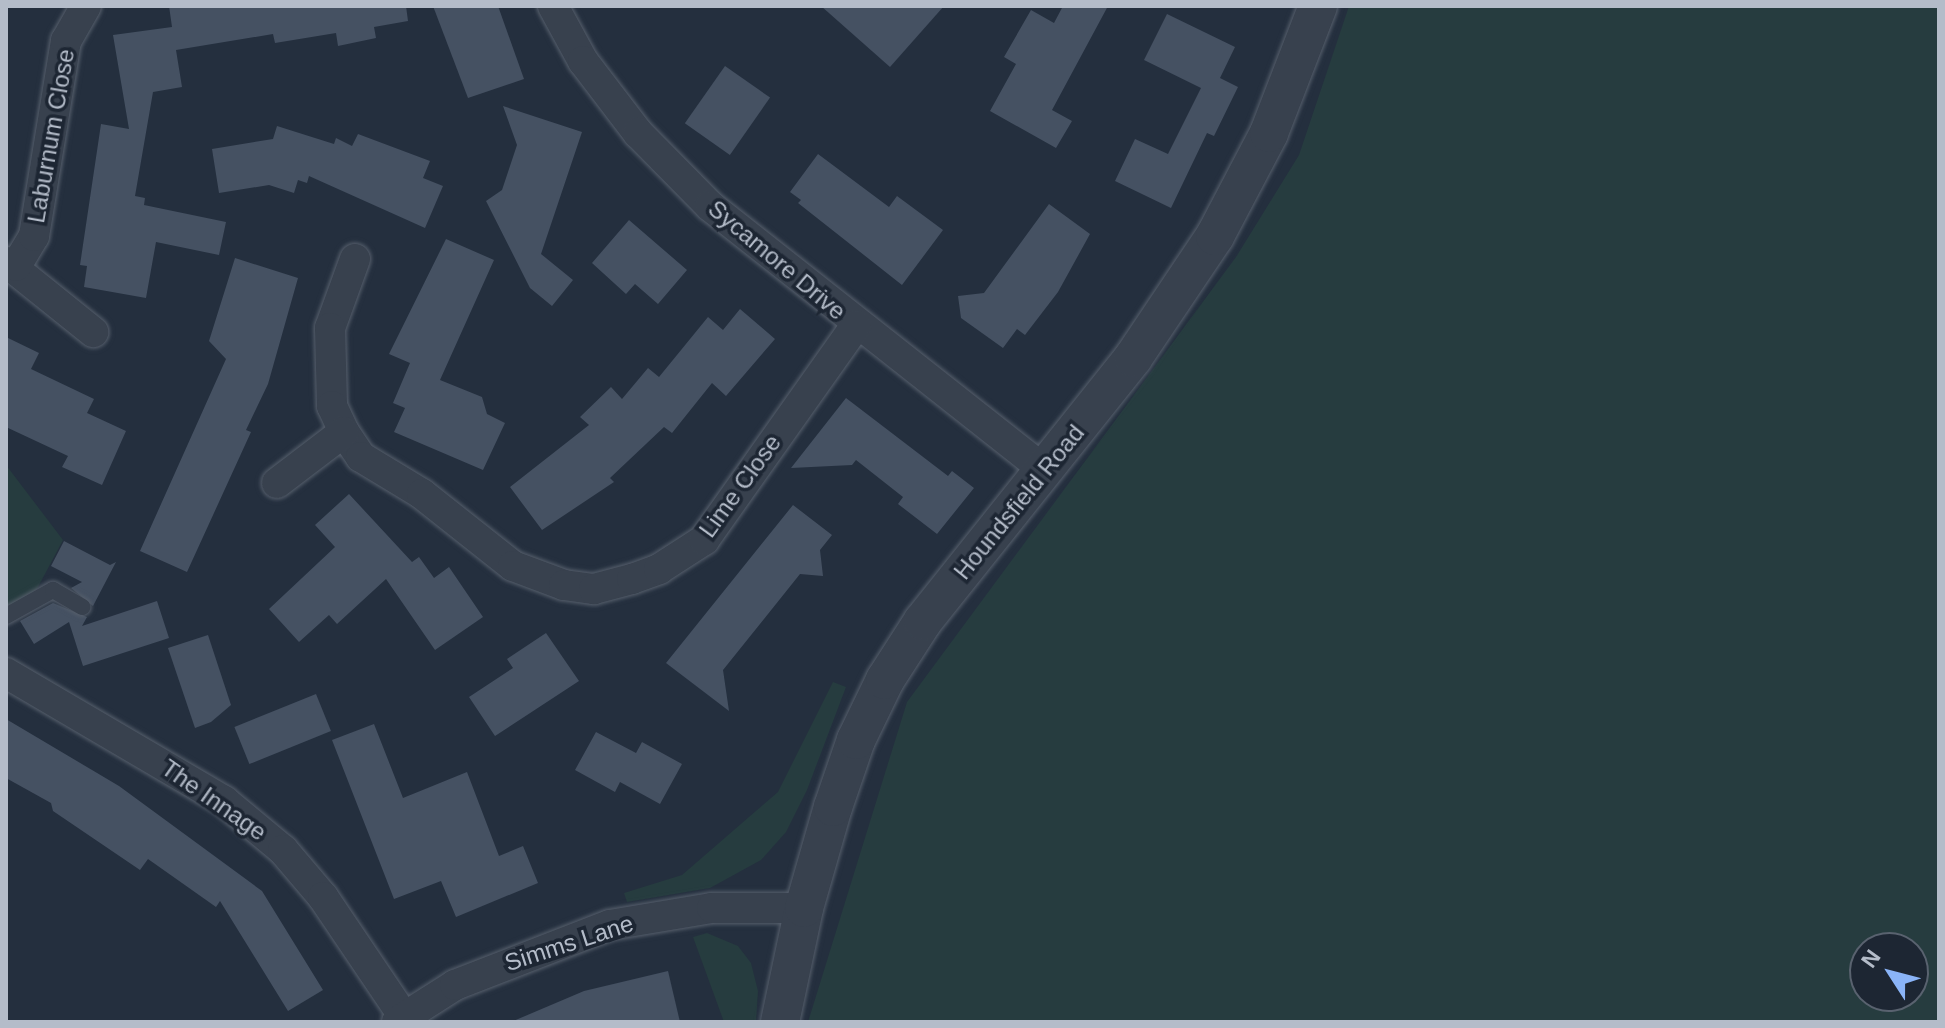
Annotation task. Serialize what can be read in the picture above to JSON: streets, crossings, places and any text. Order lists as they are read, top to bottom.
{
  "streets": {
    "street": [
      "Laburnum Close",
      "Sycamore Drive",
      "Lime Close",
      "Houndsfield Road",
      "The Innage",
      "Simms Lane"
    ]
  },
  "crossings": [
    ["Sycamore Drive", "Lime Close"],
    ["Sycamore Drive", "Houndsfield Road"],
    ["Houndsfield Road", "Simms Lane"],
    ["The Innage", "Simms Lane"]
  ],
  "north": "top left"
}
